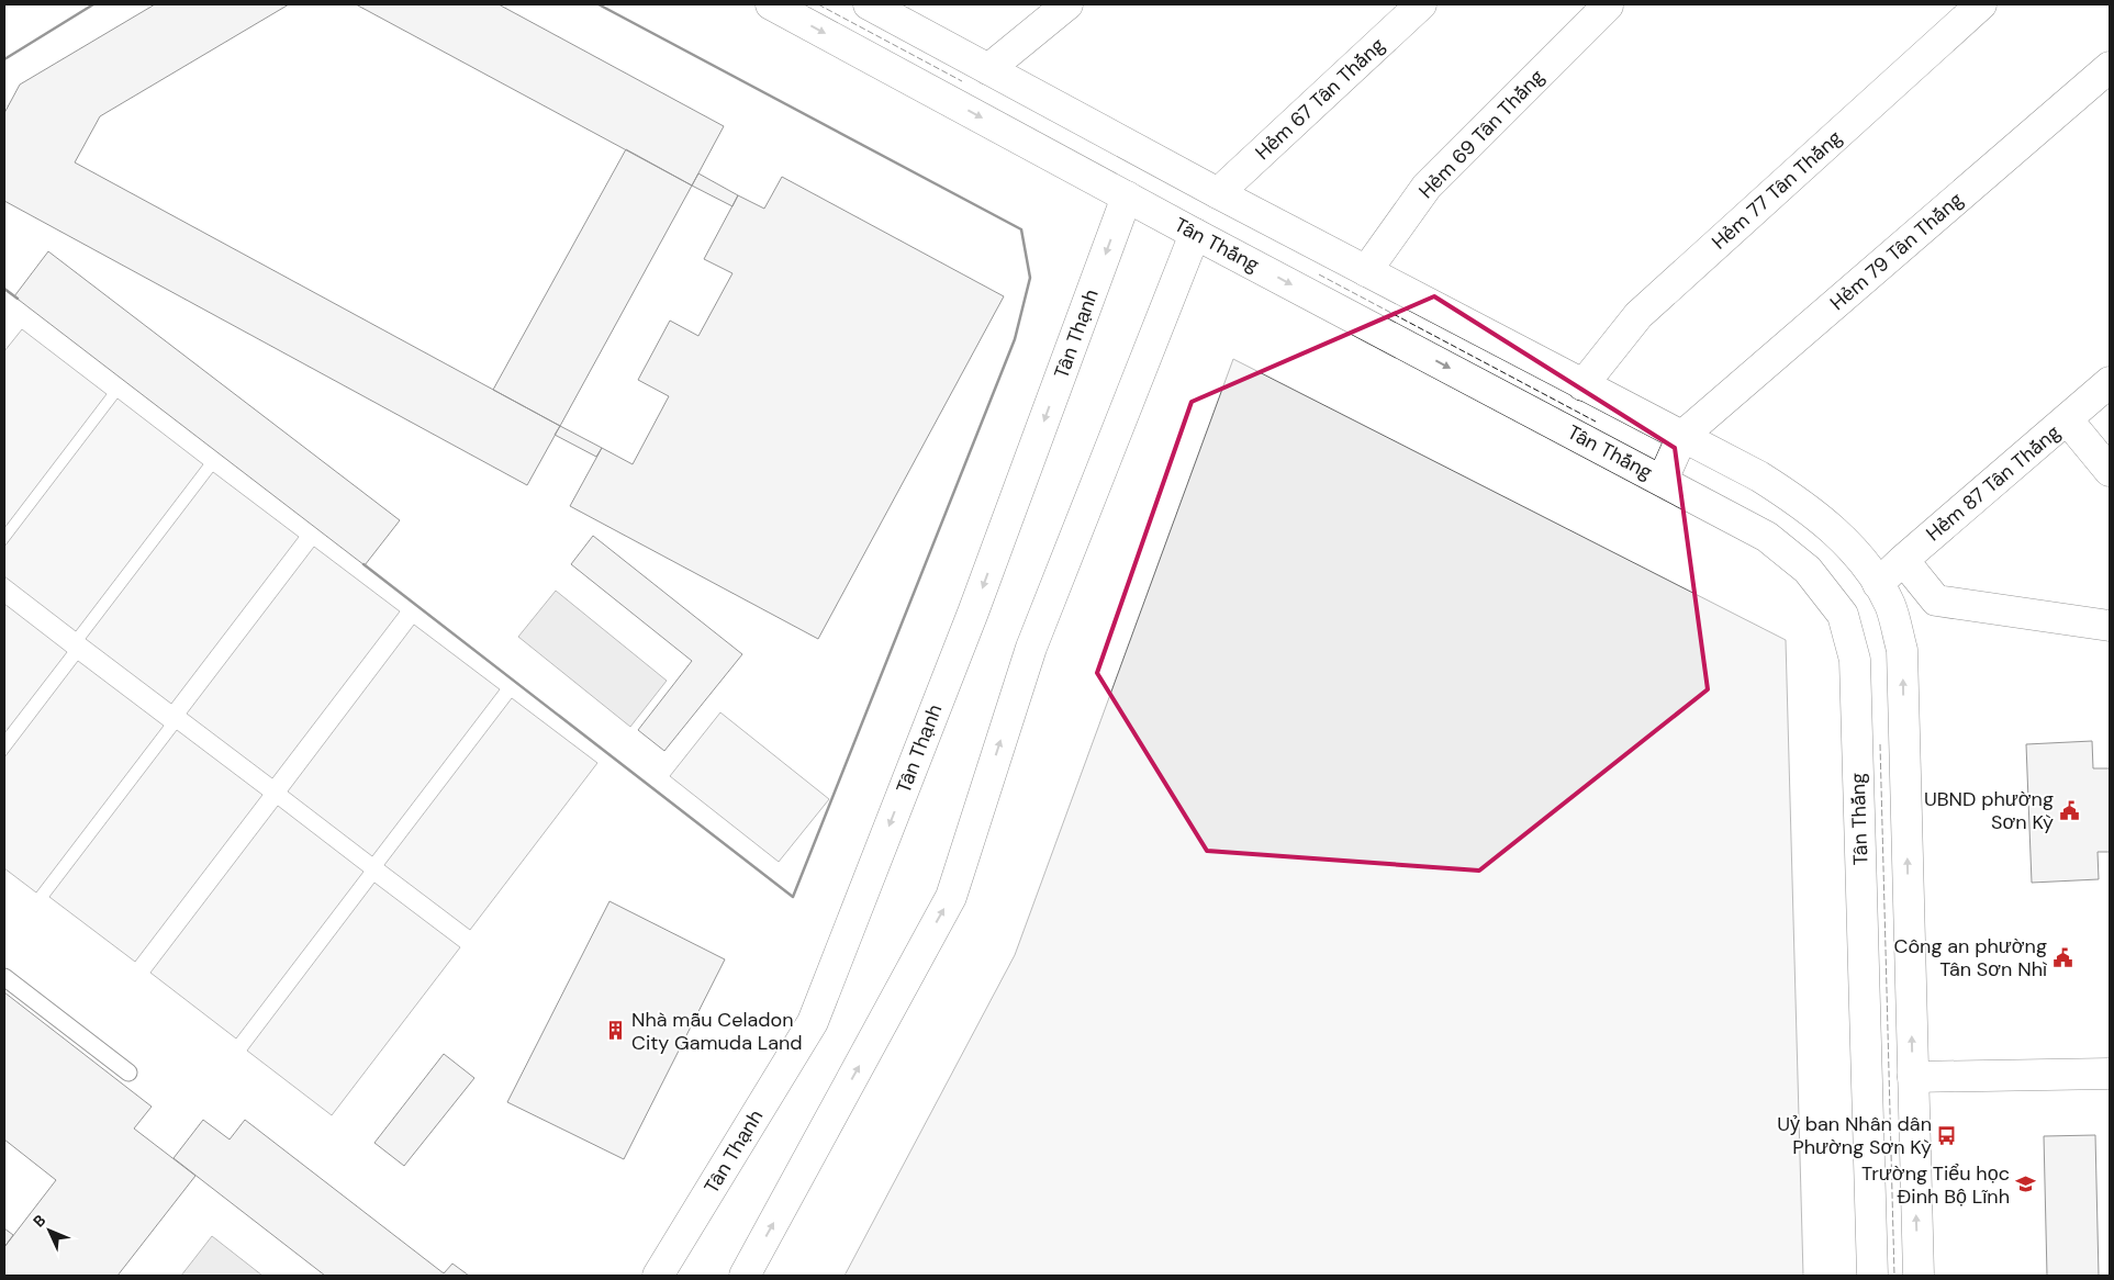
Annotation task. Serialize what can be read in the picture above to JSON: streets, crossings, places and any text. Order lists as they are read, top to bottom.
{
  "streets": {
    "street": [
      "Hẻm 67 Tân Thắng",
      "Hẻm 69 Tân Thắng",
      "Hẻm 77 Tân Thắng",
      "Tân Thắng",
      "Hẻm 79 Tân Thắng",
      "Tân Thạnh",
      "Hẻm 87 Tân Thắng"
    ]
  },
  "crossings": [
    ["Hẻm 67 Tân Thắng", "Tân Thắng"],
    ["Tân Thắng", "Tân Thạnh"],
    ["Tân Thắng", "Hẻm 87 Tân Thắng"]
  ],
  "places": {
    "public building": ["UBND phường Sơn Kỳ", "Công an phường Tân Sơn Nhì"],
    "building": ["Nhà mẫu Celadon City Gamuda Land"],
    "bus stop": ["Uỷ ban Nhân dân Phường Sơn Kỳ"],
    "school or university": ["Trường Tiểu học Đinh Bộ Lĩnh"]
  },
  "north": "top left"
}
